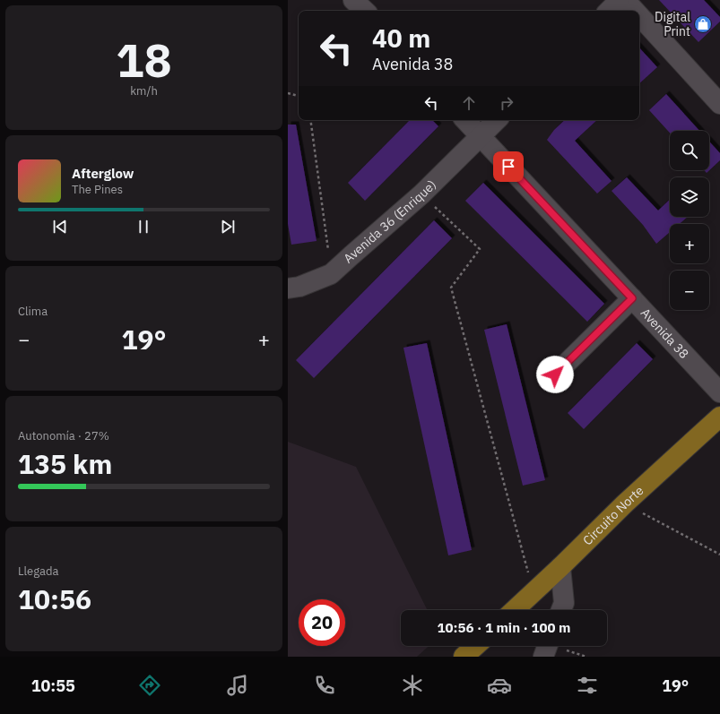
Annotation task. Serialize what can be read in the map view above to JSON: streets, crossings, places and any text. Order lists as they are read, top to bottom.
{
  "streets": {
    "main road": ["Circuito Norte"],
    "street": ["Avenida 36 (Enrique)", "Avenida 38"]
  },
  "crossings": [
    ["Avenida 36 (Enrique)", "Avenida 38"]
  ],
  "places": {
    "shop": ["Digital Print"]
  },
  "page": {
    "tile": [
      ["18", "km/h"],
      "Clima",
      ["Autonomía · 27%", "135 km"],
      ["Llegada", "10:56"]
    ],
    "turn": ["40 m", "Avenida 38"],
    "map_buttons": ["+", "−"],
    "song": ["Afterglow", "The Pines"],
    "heat": ["−", "19°", "+"],
    "limit": "20",
    "trip": "10:56 · 1 min · 100 m",
    "tabs": ["10:55", "19°"]
  }
}
